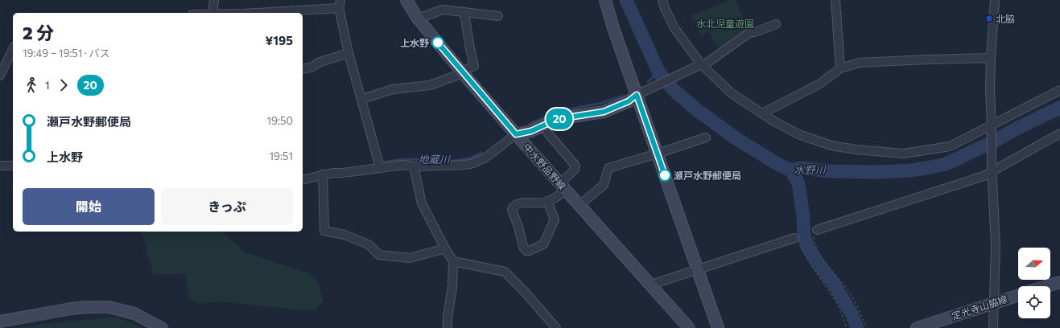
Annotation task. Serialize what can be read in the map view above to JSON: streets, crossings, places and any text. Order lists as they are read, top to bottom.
{
  "streets": {
    "main road": ["中水野品野線", "定光寺山脇線"]
  },
  "water": ["地蔵川", "水野川"],
  "parks": ["水北児童遊園"],
  "places": {
    "transit": ["北脇"],
    "other": ["上水野", "瀬戸水野郵便局"]
  },
  "lines": ["bus line 20"],
  "north": "right",
  "page": {
    "on_map": "20",
    "heading": ["2 分", "19:49 – 19:51 · バス", "¥195"],
    "legs": ["1", "20"],
    "list": [
      {
        "name": "瀬戸水野郵便局",
        "value": "19:50"
      },
      {
        "name": "上水野",
        "value": "19:51"
      }
    ],
    "buttons": ["開始", "きっぷ"]
  }
}
